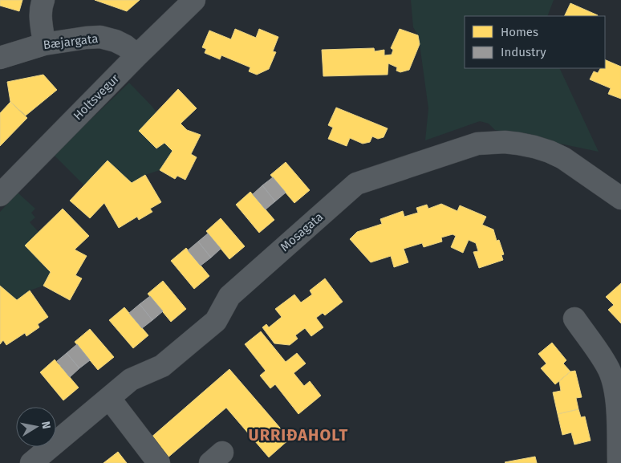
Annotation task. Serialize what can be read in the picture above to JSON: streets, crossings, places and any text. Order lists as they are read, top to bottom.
{
  "streets": {
    "street": ["Bæjargata", "Holtsvegur", "Mosagata"]
  },
  "crossings": [
    ["Bæjargata", "Holtsvegur"]
  ],
  "districts": ["URRIÐAHOLT"],
  "legend": ["Homes", "Industry"],
  "north": "right"
}
